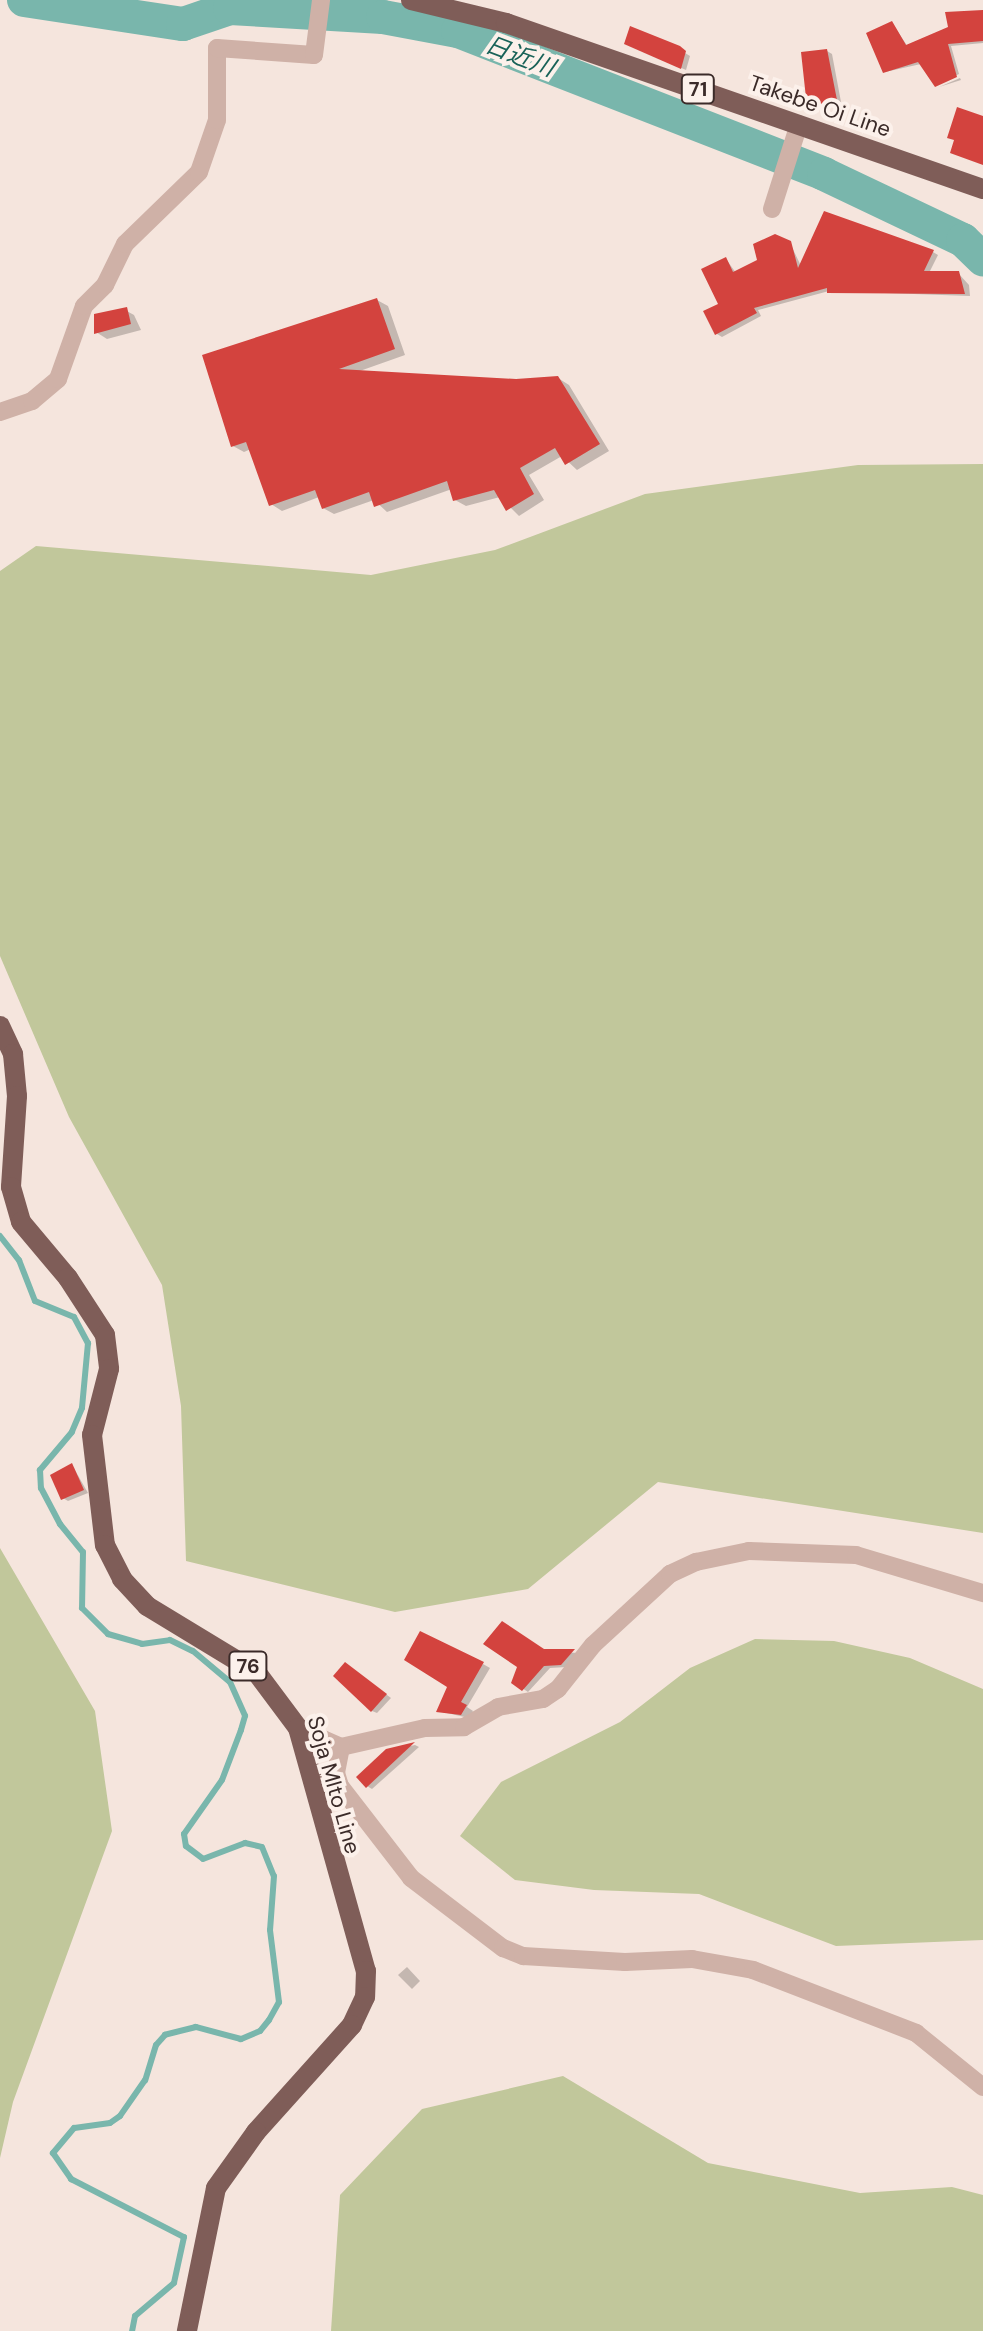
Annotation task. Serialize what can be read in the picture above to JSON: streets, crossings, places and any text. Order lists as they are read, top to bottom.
{
  "streets": {
    "main road": [
      "71",
      "Takebe Oi Line",
      "76",
      "Soja MIto Line"
    ]
  },
  "water": ["日近川"]
}
